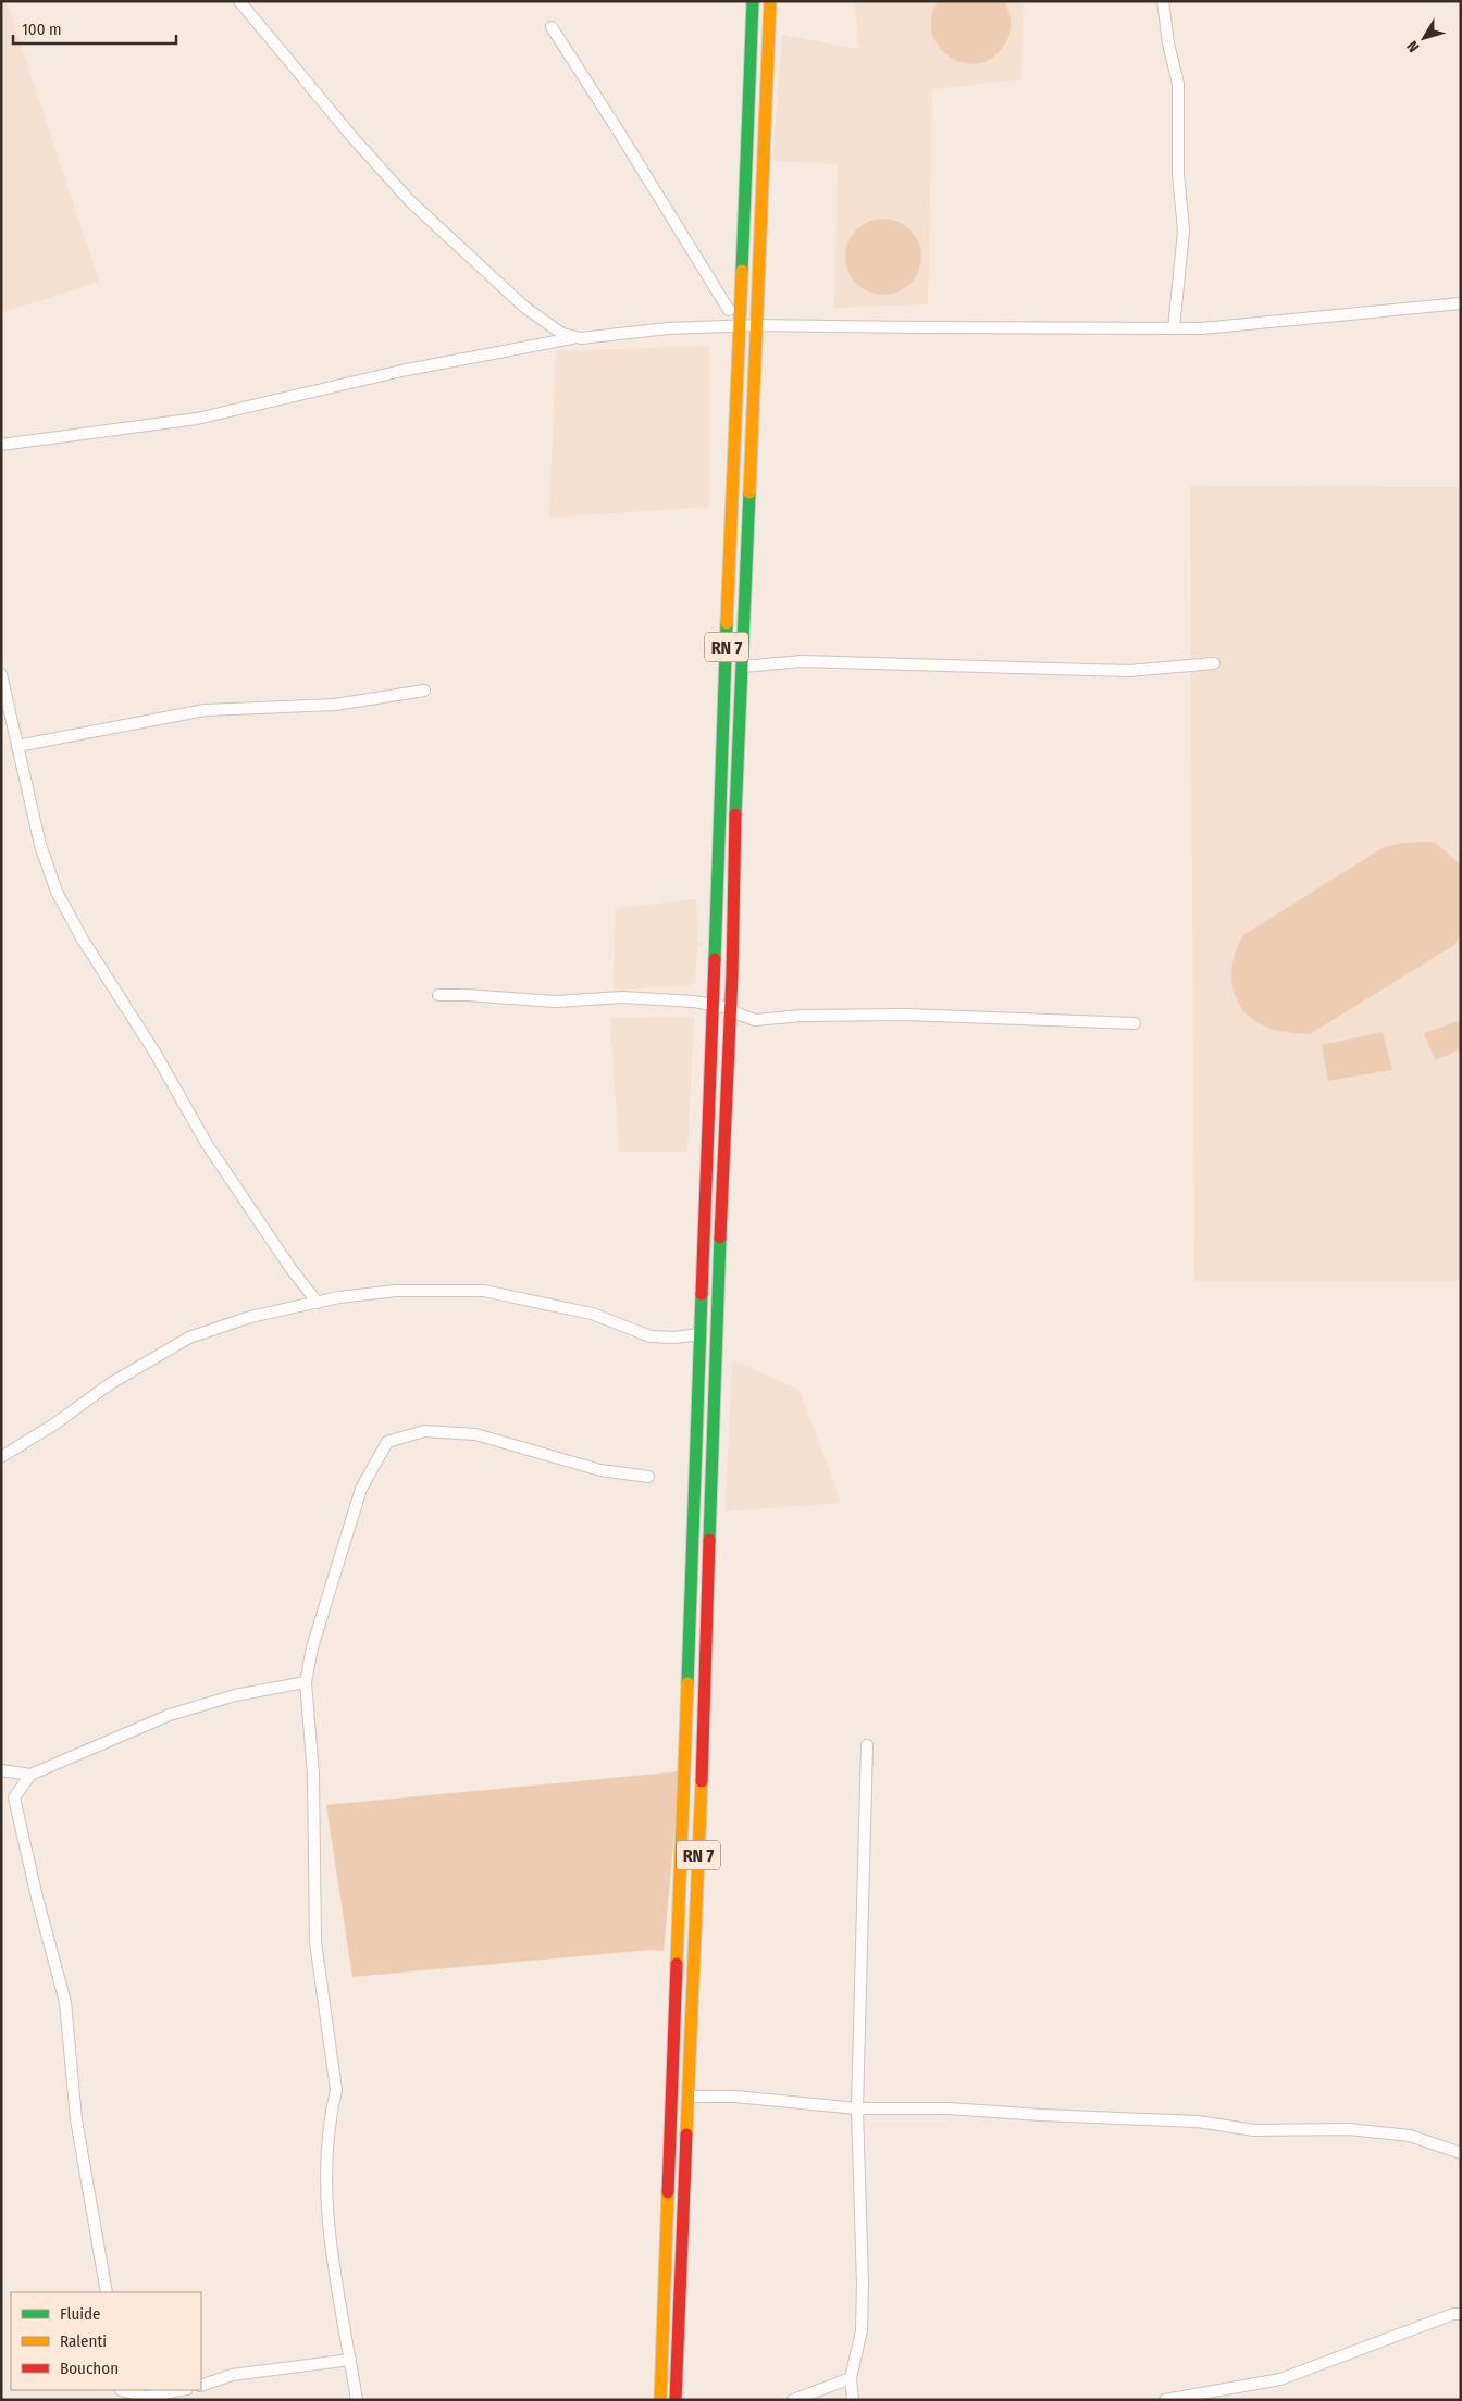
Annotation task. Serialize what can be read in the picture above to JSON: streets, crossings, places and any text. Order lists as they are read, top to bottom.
{
  "streets": {
    "main road": ["RN 7"]
  },
  "legend": ["Fluide", "Ralenti", "Bouchon"],
  "scale_bar": "100 m",
  "north": "bottom left"
}
